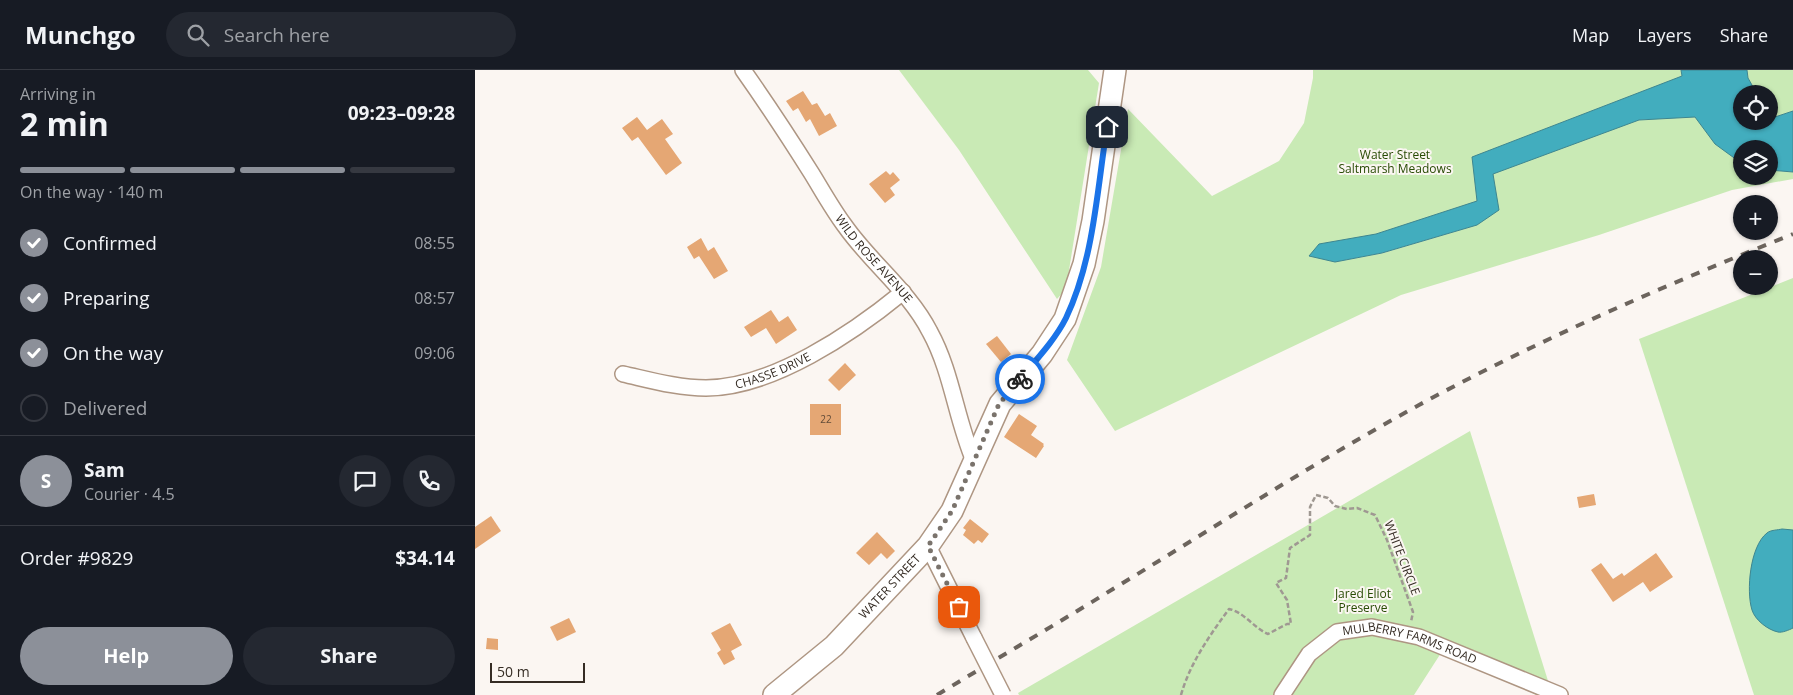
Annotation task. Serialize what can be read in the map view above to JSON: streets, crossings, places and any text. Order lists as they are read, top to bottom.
{
  "streets": {
    "main road": ["WATER STREET"],
    "street": ["WILD ROSE AVENUE", "CHASSE DRIVE", "MULBERRY FARMS ROAD"],
    "path": ["WHITE CIRCLE"]
  },
  "crossings": [
    ["WILD ROSE AVENUE", "CHASSE DRIVE"],
    ["WILD ROSE AVENUE", "WATER STREET"],
    ["WHITE CIRCLE", "MULBERRY FARMS ROAD"]
  ],
  "parks": ["Water Street Saltmarsh Meadows", "Jared Eliot Preserve"],
  "house_numbers": ["22"],
  "scale_bar": "50 m",
  "page": {
    "header": "Munchgo",
    "search": "Search here",
    "nav": ["Map", "Layers", "Share"],
    "heading": ["2 min", "Arriving in", "09:23–09:28"],
    "panel": [
      "Sam",
      "Courier · 4.5",
      "Order #9829",
      "$34.14"
    ],
    "map_buttons": ["+", "−"],
    "bar": "On the way · 140 m",
    "list": [
      ["Confirmed", "08:55"],
      ["Preparing", "08:57"],
      ["On the way", "09:06"],
      "Delivered"
    ],
    "round": "S",
    "buttons": ["Help", "Share"],
    "scale": "50 m"
  }
}
